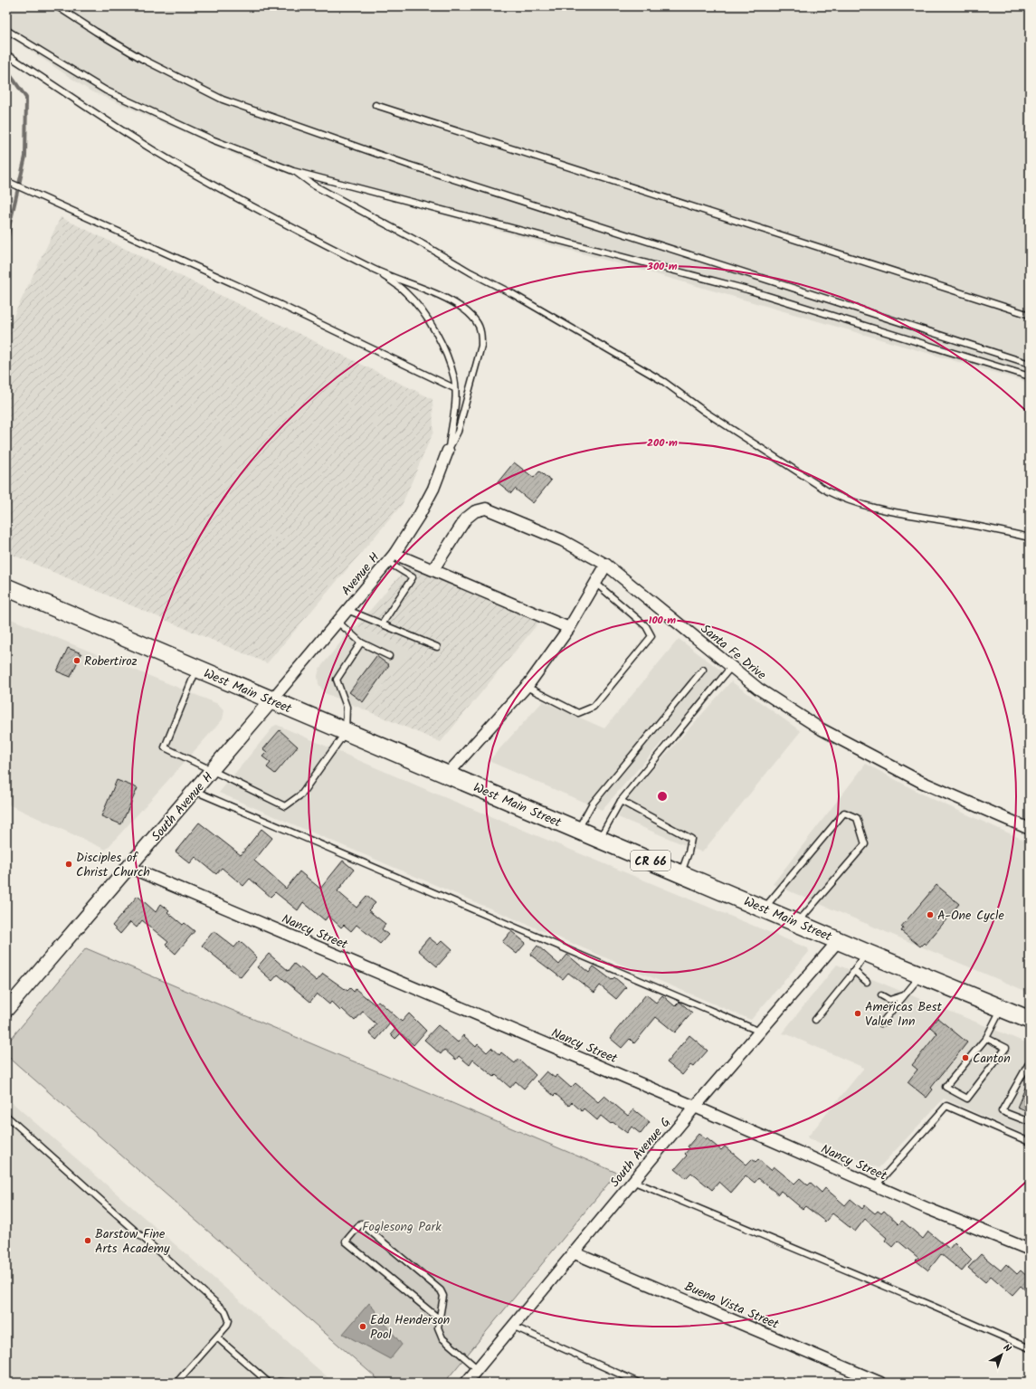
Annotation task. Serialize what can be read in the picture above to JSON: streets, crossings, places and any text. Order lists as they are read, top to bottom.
{
  "streets": {
    "main road": ["West Main Street", "CR 66"],
    "street": [
      "Avenue H",
      "Santa Fe Drive",
      "South Avenue H",
      "Nancy Street",
      "South Avenue G",
      "Buena Vista Street"
    ]
  },
  "crossings": [
    ["Avenue H", "West Main Street"],
    ["Avenue H", "South Avenue H"],
    ["West Main Street", "South Avenue H"],
    ["West Main Street", "South Avenue G"],
    ["South Avenue H", "Nancy Street"],
    ["Nancy Street", "South Avenue G"],
    ["South Avenue G", "Buena Vista Street"]
  ],
  "parks": ["Foglesong Park"],
  "places": [
    "Robertiroz",
    "Disciples of Christ Church",
    "A-One Cycle",
    "Americas Best Value Inn",
    "Canton",
    "Barstow Fine Arts Academy",
    "Eda Henderson Pool"
  ],
  "north": "top right",
  "rings": ["300 m", "200 m", "100 m"]
}
